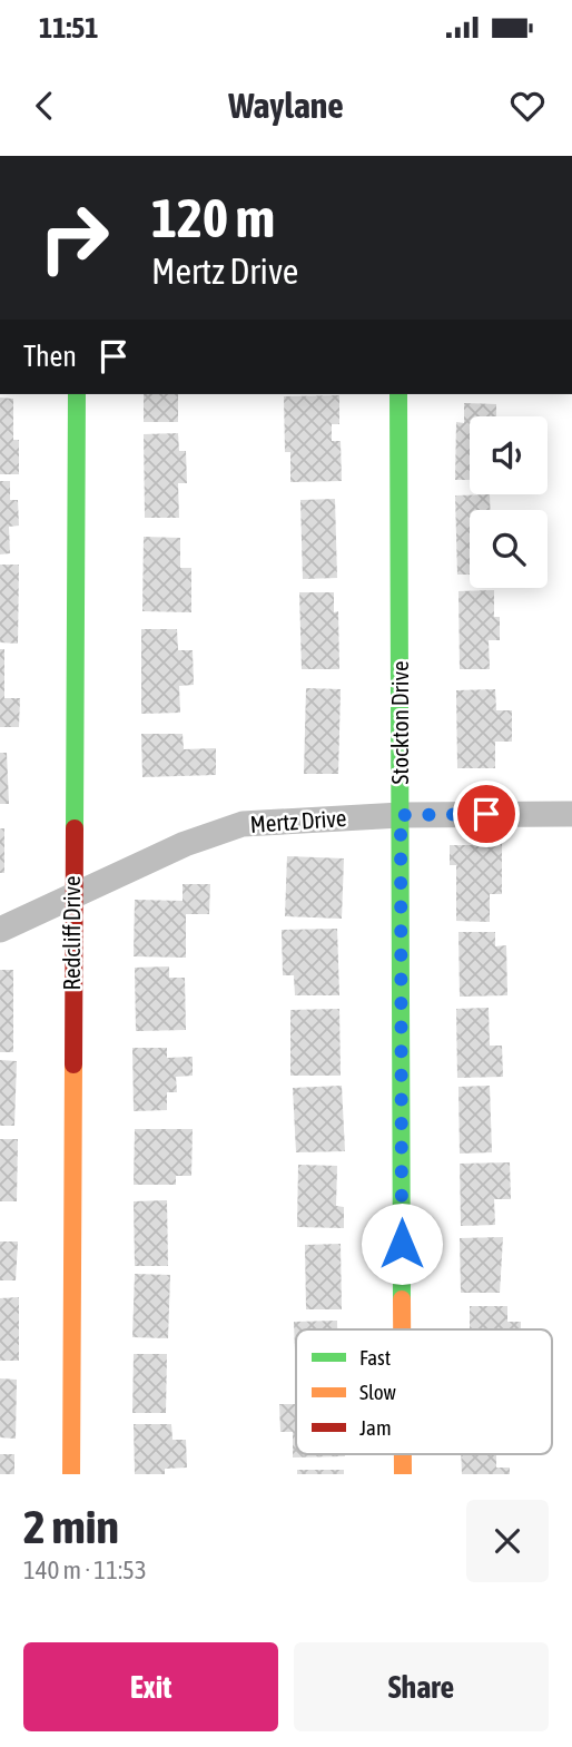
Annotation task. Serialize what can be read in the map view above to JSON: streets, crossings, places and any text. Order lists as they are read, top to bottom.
{
  "streets": {
    "street": ["Stockton Drive", "Mertz Drive", "Redcliff Drive"]
  },
  "crossings": [
    ["Stockton Drive", "Mertz Drive"],
    ["Mertz Drive", "Redcliff Drive"]
  ],
  "legend": ["Fast", "Slow", "Jam"],
  "page": {
    "status": "11:51",
    "header": "Waylane",
    "turn": ["120 m", "Mertz Drive"],
    "then": "Then",
    "heading": ["2 min", "140 m · 11:53"],
    "buttons": ["Exit", "Share"]
  }
}
